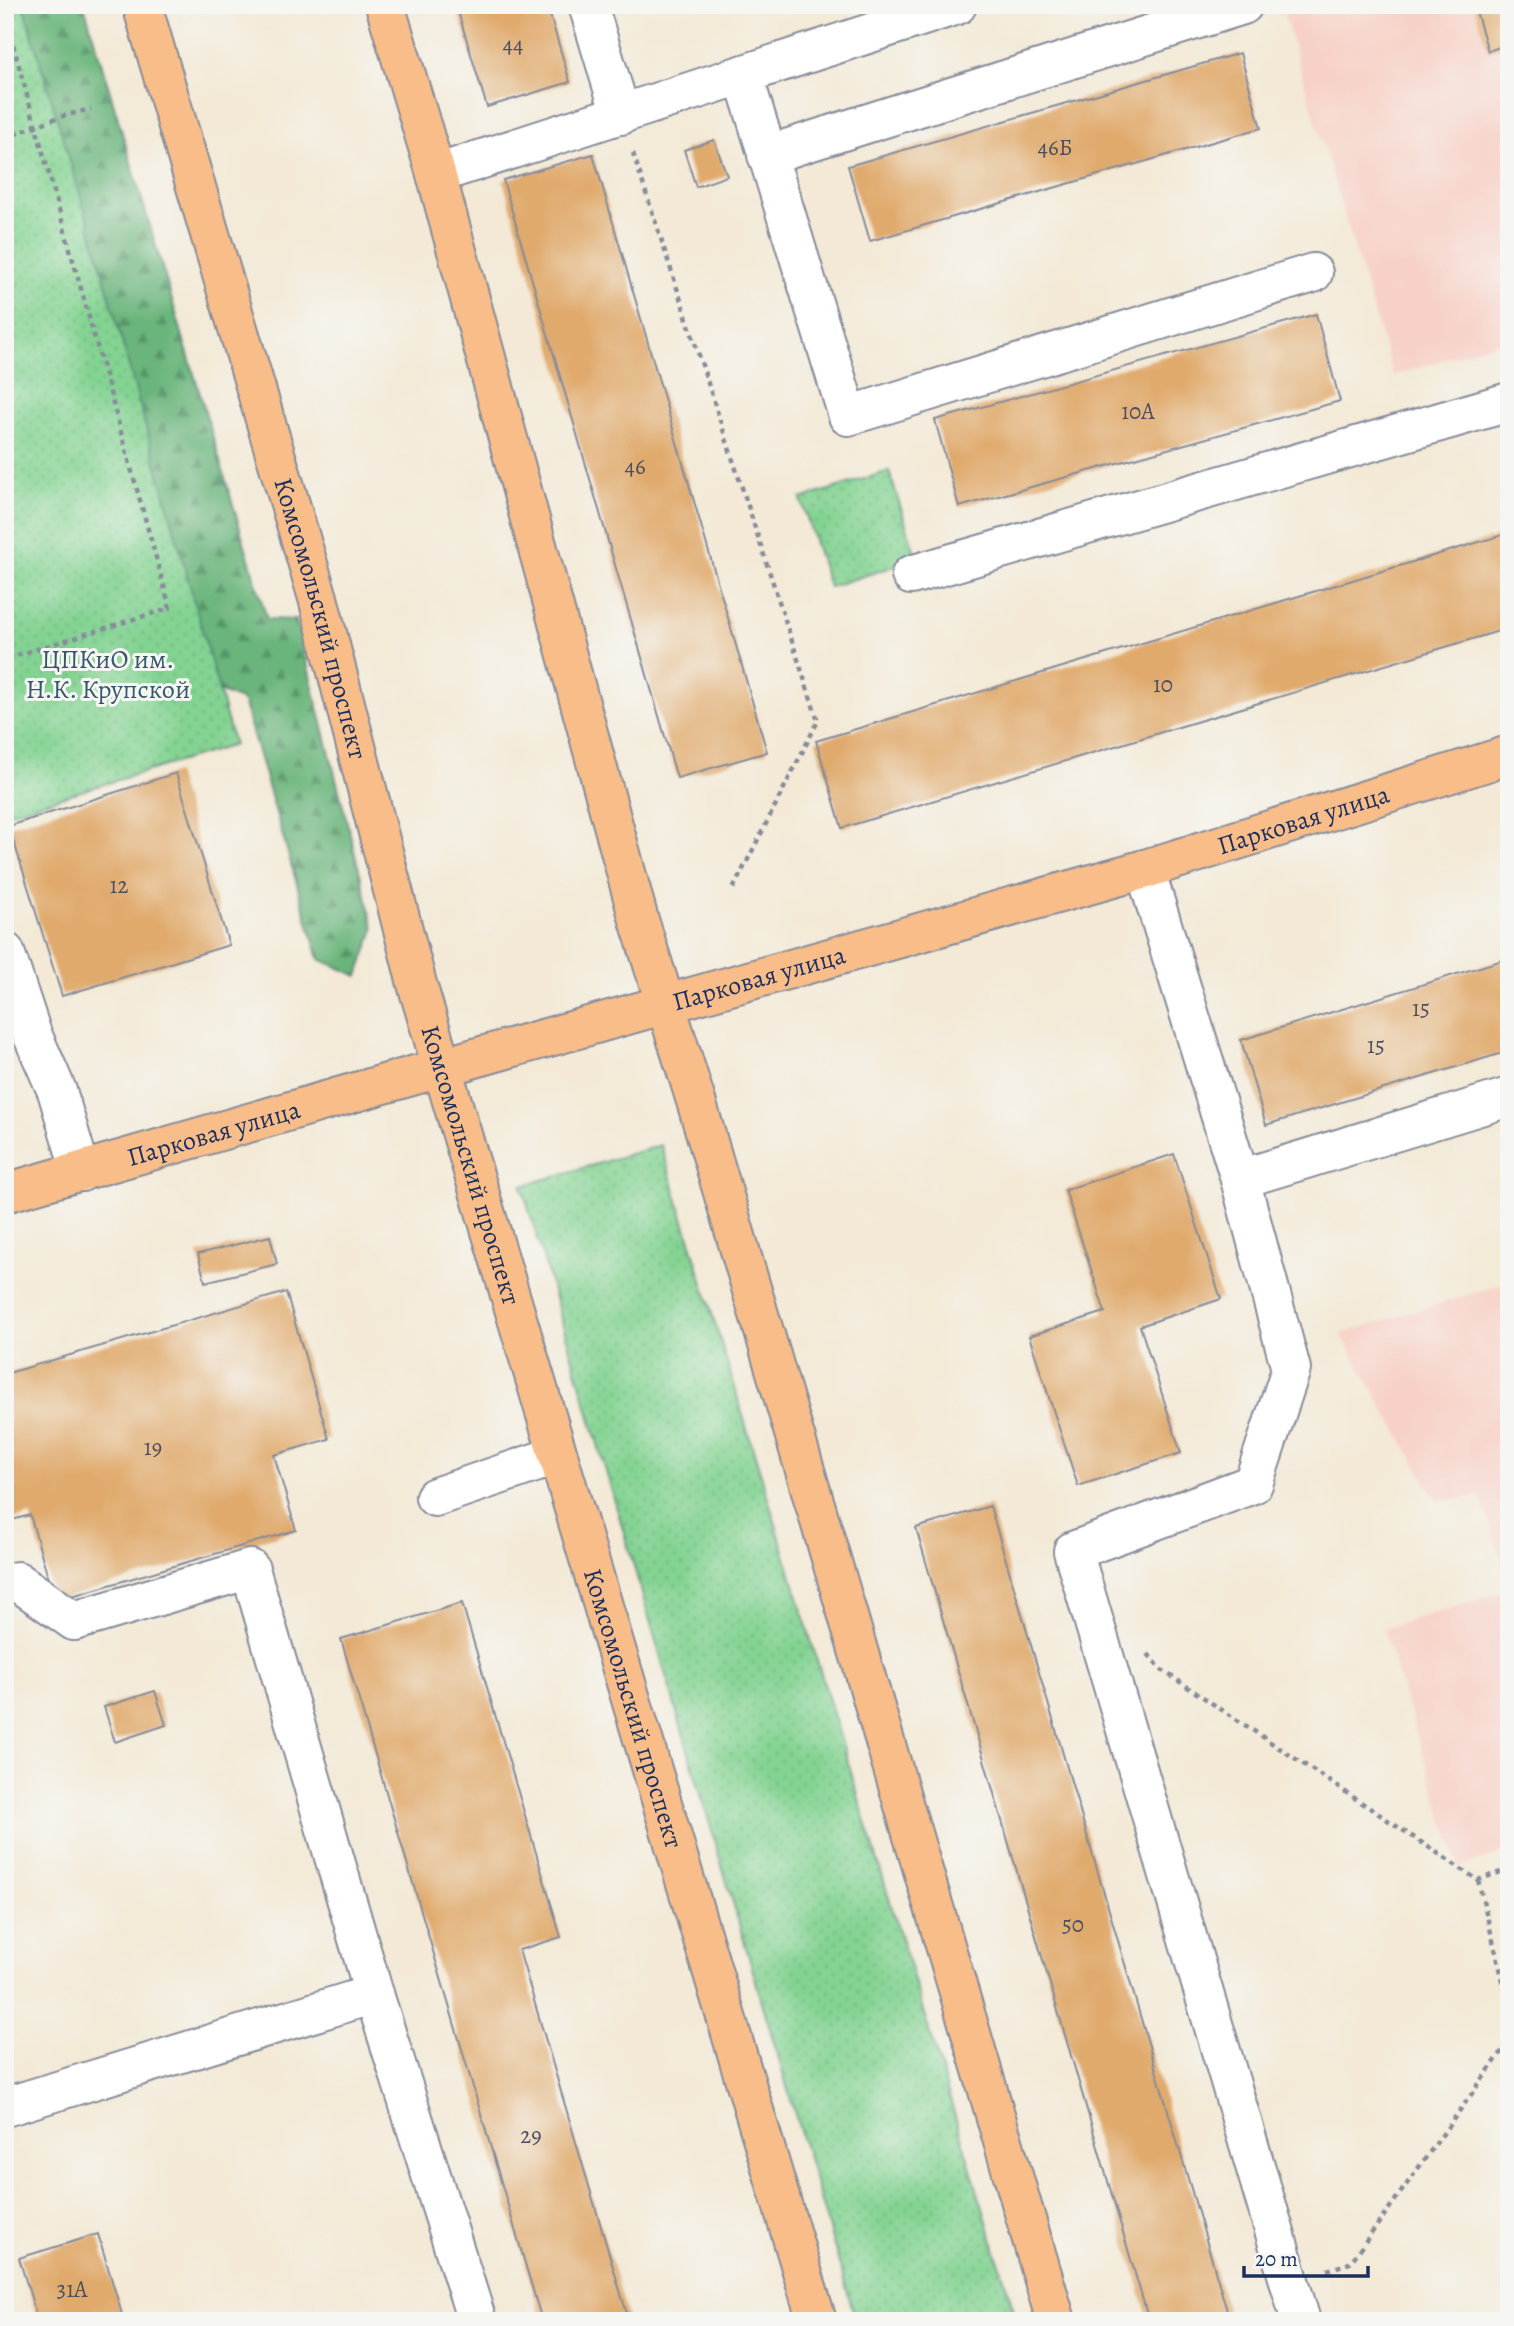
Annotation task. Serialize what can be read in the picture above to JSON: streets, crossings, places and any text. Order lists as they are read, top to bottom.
{
  "streets": {
    "main road": ["Комсомольский проспект", "Парковая улица"]
  },
  "crossings": [
    ["Комсомольский проспект", "Парковая улица"]
  ],
  "parks": ["ЦПКиО им. Н.К. Крупской"],
  "house_numbers": [
    "44",
    "46Б",
    "10А",
    "46",
    "10",
    "12",
    "15",
    "15",
    "19",
    "50",
    "29",
    "31А"
  ],
  "scale_bar": "20 m"
}
